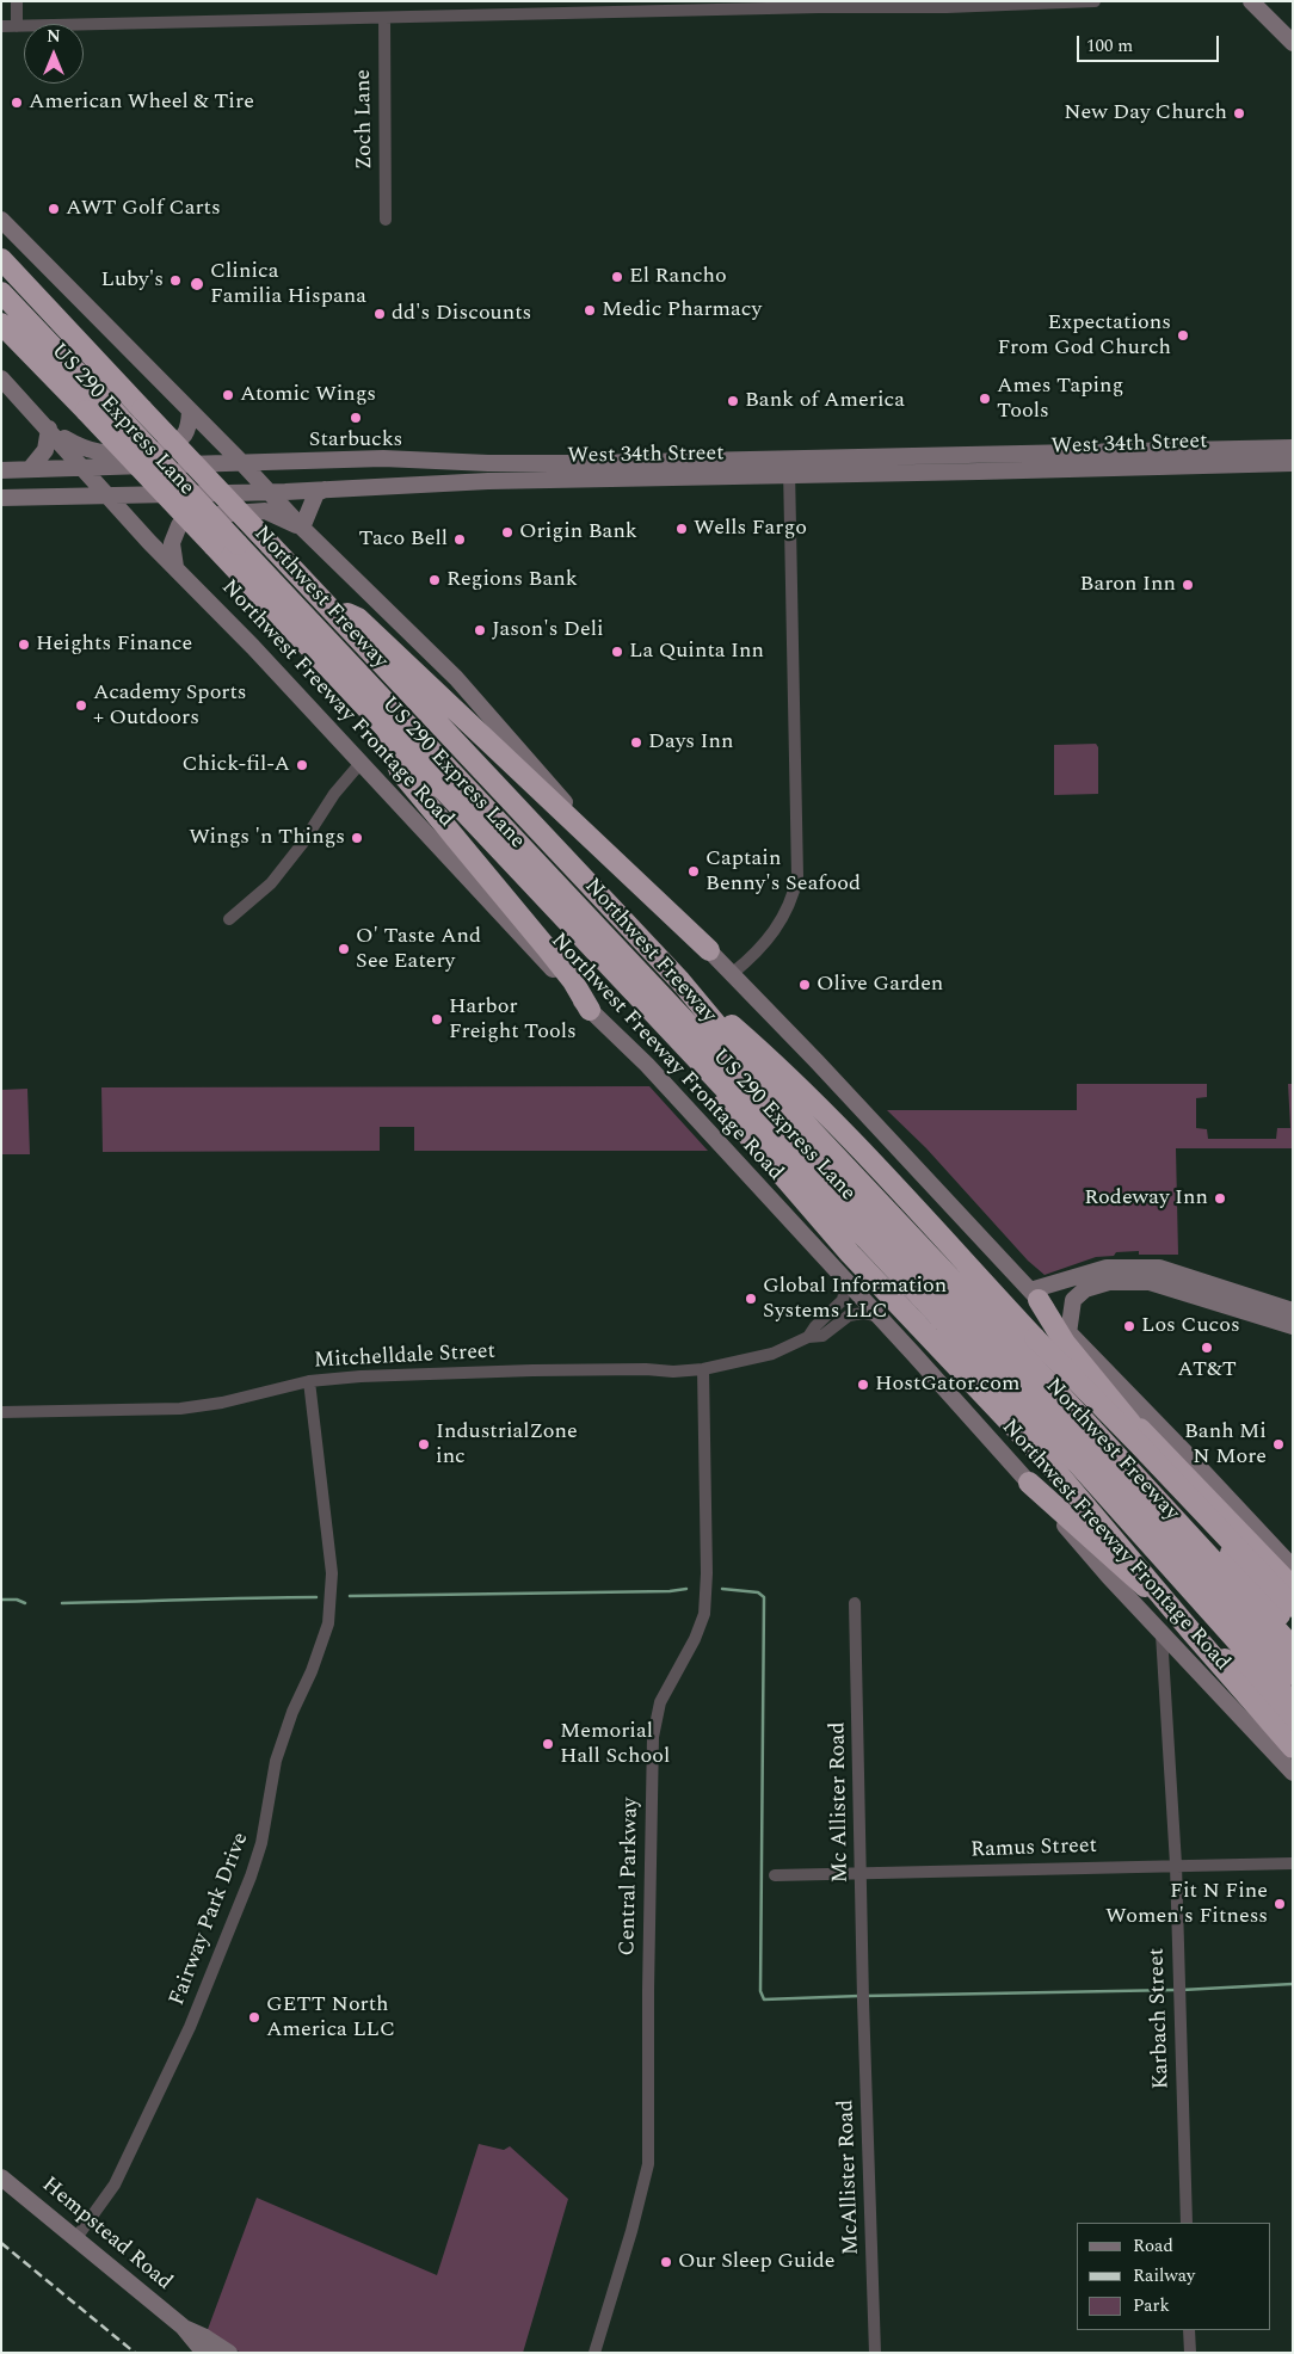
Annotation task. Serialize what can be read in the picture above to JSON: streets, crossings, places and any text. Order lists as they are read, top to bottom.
{
  "streets": {
    "highway": ["US 290 Express Lane", "Northwest Freeway"],
    "main road": ["West 34th Street", "Northwest Freeway Frontage Road", "Hempstead Road"],
    "street": [
      "Zoch Lane",
      "Mitchelldale Street",
      "Mc Allister Road",
      "Ramus Street",
      "Central Parkway",
      "Fairway Park Drive",
      "Karbach Street",
      "McAllister Road"
    ]
  },
  "crossings": [
    ["West 34th Street", "Northwest Freeway Frontage Road"],
    ["Northwest Freeway Frontage Road", "Mitchelldale Street"],
    ["Northwest Freeway Frontage Road", "Karbach Street"],
    ["Mitchelldale Street", "Central Parkway"],
    ["Mitchelldale Street", "Fairway Park Drive"],
    ["Mc Allister Road", "Ramus Street"],
    ["Mc Allister Road", "McAllister Road"],
    ["Ramus Street", "Karbach Street"],
    ["Fairway Park Drive", "Hempstead Road"]
  ],
  "places": [
    "American Wheel & Tire",
    "New Day Church",
    "AWT Golf Carts",
    "El Rancho",
    "Luby's",
    "Clinica Familia Hispana",
    "Medic Pharmacy",
    "dd's Discounts",
    "Expectations From God Church",
    "Atomic Wings",
    "Ames Taping Tools",
    "Bank of America",
    "Starbucks",
    "Wells Fargo",
    "Origin Bank",
    "Taco Bell",
    "Regions Bank",
    "Baron Inn",
    "Jason's Deli",
    "Heights Finance",
    "La Quinta Inn",
    "Academy Sports + Outdoors",
    "Days Inn",
    "Chick-fil-A",
    "Wings 'n Things",
    "Captain Benny's Seafood",
    "O' Taste And See Eatery",
    "Olive Garden",
    "Harbor Freight Tools",
    "Rodeway Inn",
    "Global Information Systems LLC",
    "Los Cucos",
    "AT&T",
    "HostGator.com",
    "IndustrialZone inc",
    "Banh Mi N More",
    "Memorial Hall School",
    "Fit N Fine Women's Fitness",
    "GETT North America LLC",
    "Our Sleep Guide"
  ],
  "legend": ["Road", "Railway", "Park"],
  "scale_bar": "100 m",
  "north": "top"
}
